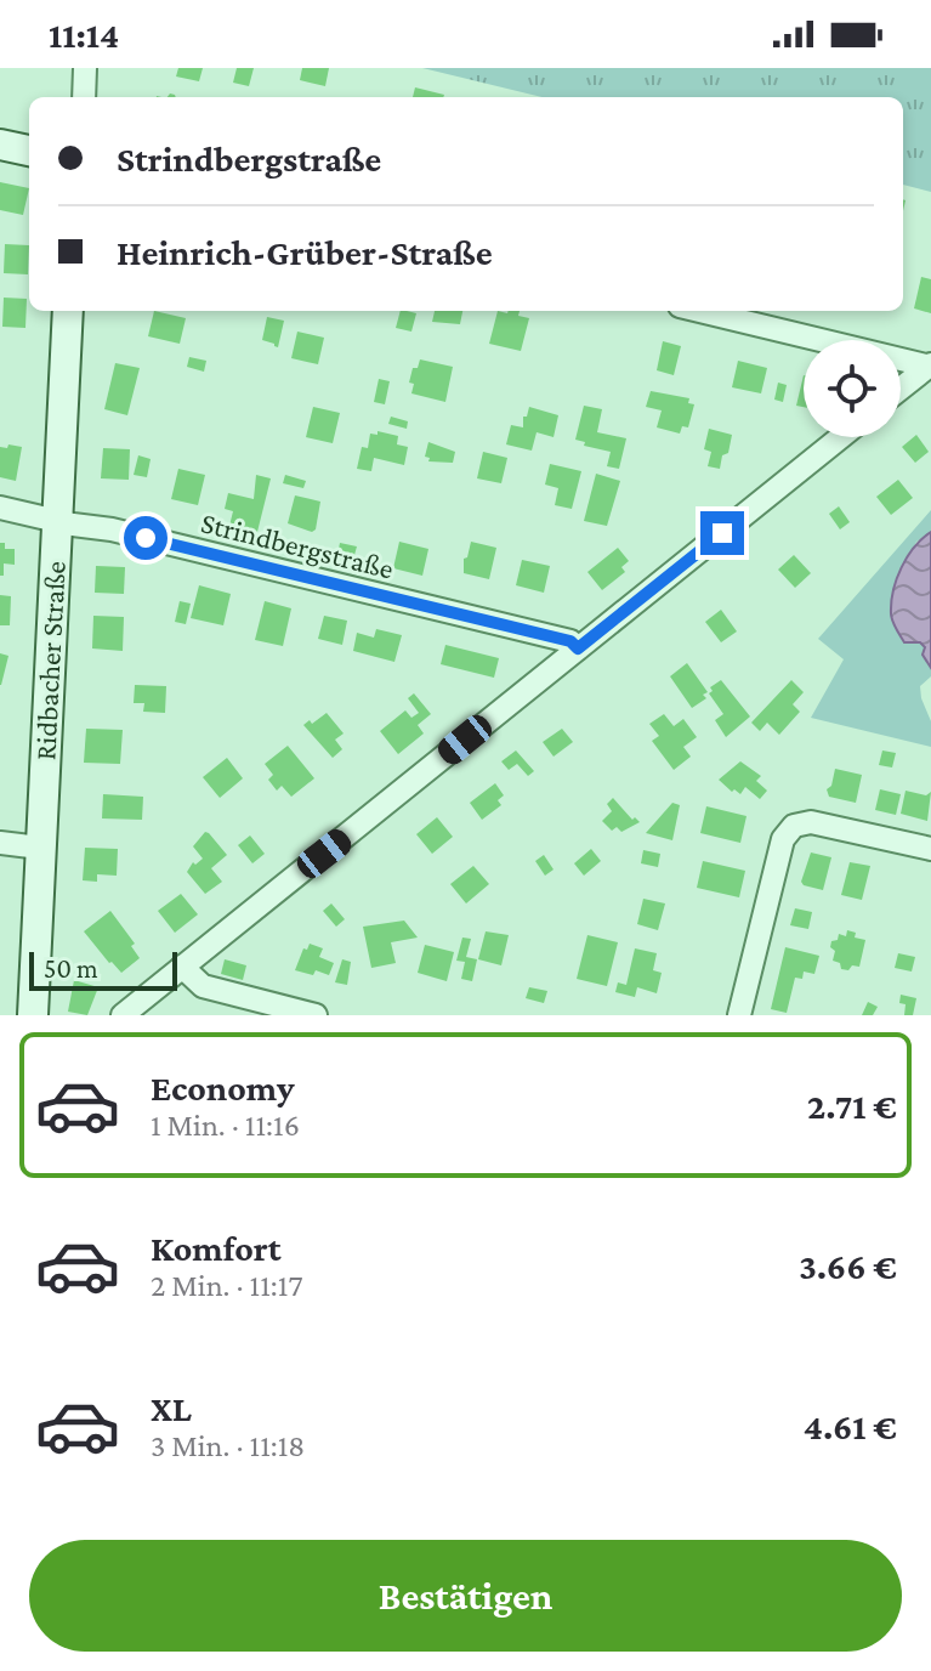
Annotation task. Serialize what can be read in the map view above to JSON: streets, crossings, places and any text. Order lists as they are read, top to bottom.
{
  "streets": {
    "street": ["Strindbergstraße", "Ridbacher Straße"]
  },
  "crossings": [
    ["Strindbergstraße", "Ridbacher Straße"]
  ],
  "scale_bar": "50 m",
  "page": {
    "status": "11:14",
    "banner": ["Strindbergstraße", "Heinrich-Grüber-Straße"],
    "scale": "50 m",
    "list": [
      {
        "name": "Economy",
        "note": "1 Min. · 11:16",
        "value": "2.71 €"
      },
      {
        "name": "Komfort",
        "note": "2 Min. · 11:17",
        "value": "3.66 €"
      },
      {
        "name": "XL",
        "note": "3 Min. · 11:18",
        "value": "4.61 €"
      }
    ],
    "buttons": "Bestätigen"
  }
}
